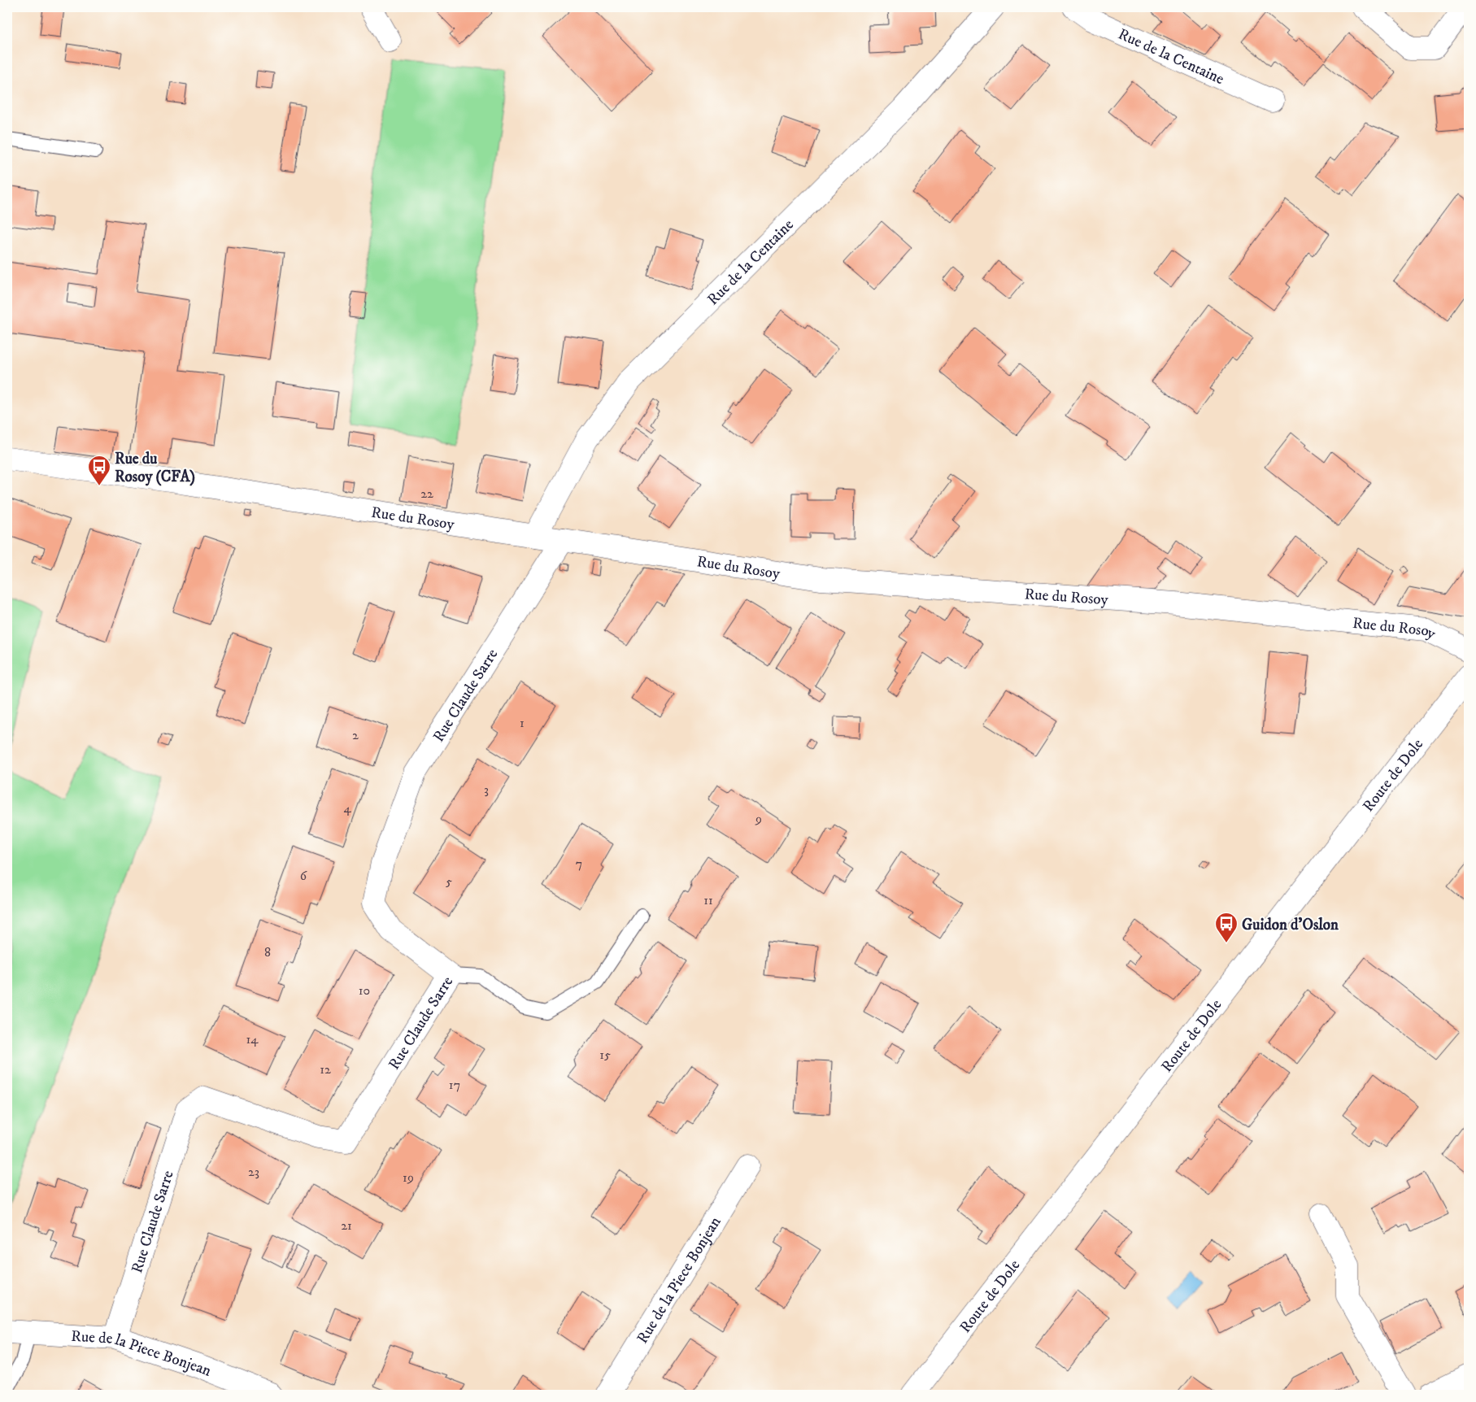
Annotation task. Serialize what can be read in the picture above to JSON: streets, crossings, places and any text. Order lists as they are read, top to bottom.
{
  "streets": {
    "street": [
      "Rue de la Centaine",
      "Rue du Rosoy",
      "Rue Claude Sarre",
      "Route de Dole",
      "Rue de la Piece Bonjean"
    ]
  },
  "crossings": [
    ["Rue de la Centaine", "Rue du Rosoy"],
    ["Rue du Rosoy", "Rue Claude Sarre"],
    ["Rue Claude Sarre", "Rue de la Piece Bonjean"]
  ],
  "places": {
    "bus stop": ["Rue du Rosoy (CFA)", "Guidon d'Oslon"]
  },
  "house_numbers": [
    "22",
    "1",
    "2",
    "3",
    "4",
    "9",
    "7",
    "6",
    "5",
    "11",
    "8",
    "10",
    "14",
    "15",
    "12",
    "17",
    "23",
    "19",
    "21"
  ]
}
